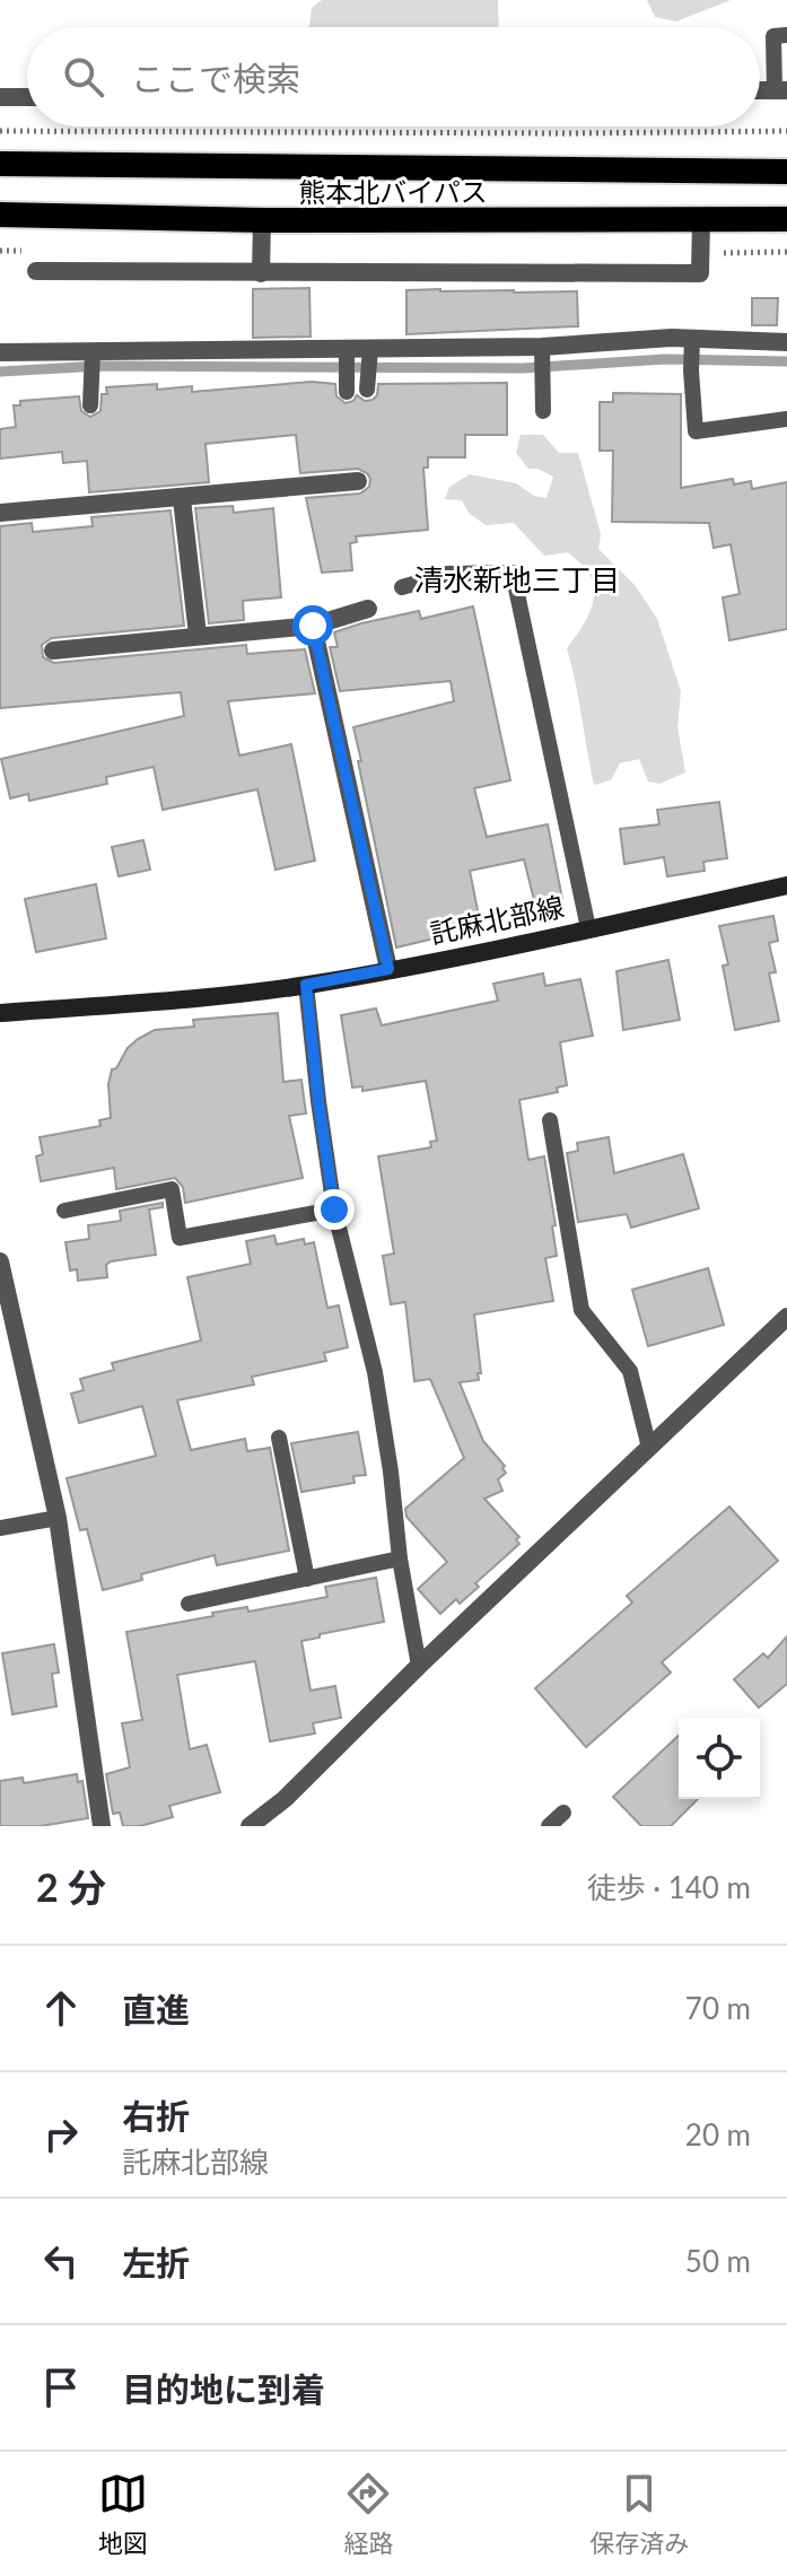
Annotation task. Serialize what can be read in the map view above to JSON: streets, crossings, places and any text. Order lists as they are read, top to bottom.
{
  "streets": {
    "highway": ["熊本北バイパス"],
    "main road": ["託麻北部線"]
  },
  "districts": ["清水新地三丁目"],
  "page": {
    "search": "ここで検索",
    "heading": ["2 分", "徒歩 · 140 m"],
    "list": [
      ["直進", "70 m"],
      ["右折", "託麻北部線", "20 m"],
      ["左折", "50 m"],
      "目的地に到着"
    ],
    "nav": ["地図", "経路", "保存済み"]
  }
}
